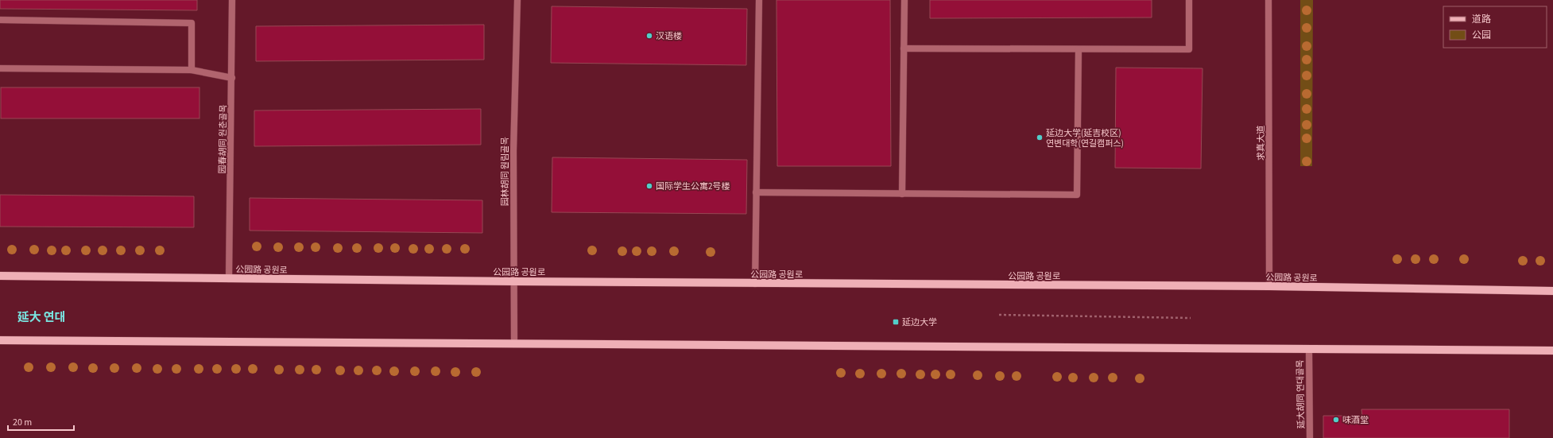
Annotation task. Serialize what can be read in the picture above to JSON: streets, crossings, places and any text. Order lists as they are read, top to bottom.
{
  "streets": {
    "main road": ["公园路 공원로"],
    "street": [
      "园春胡同 원춘골목",
      "求真大道",
      "园林胡同 원림골목",
      "延大胡同 연대골목"
    ]
  },
  "crossings": [
    ["园春胡同 원춘골목", "公园路 공원로"],
    ["求真大道", "公园路 공원로"],
    ["园林胡同 원림골목", "公园路 공원로"]
  ],
  "districts": ["延大 연대"],
  "places": {
    "other": [
      "汉语楼",
      "延边大学(延吉校区) 연변대학(연길캠퍼스)",
      "国际学生公寓2号楼",
      "味酒堂"
    ],
    "transit": ["延边大学"]
  },
  "legend": ["道路", "公园"],
  "scale_bar": "20 m"
}
